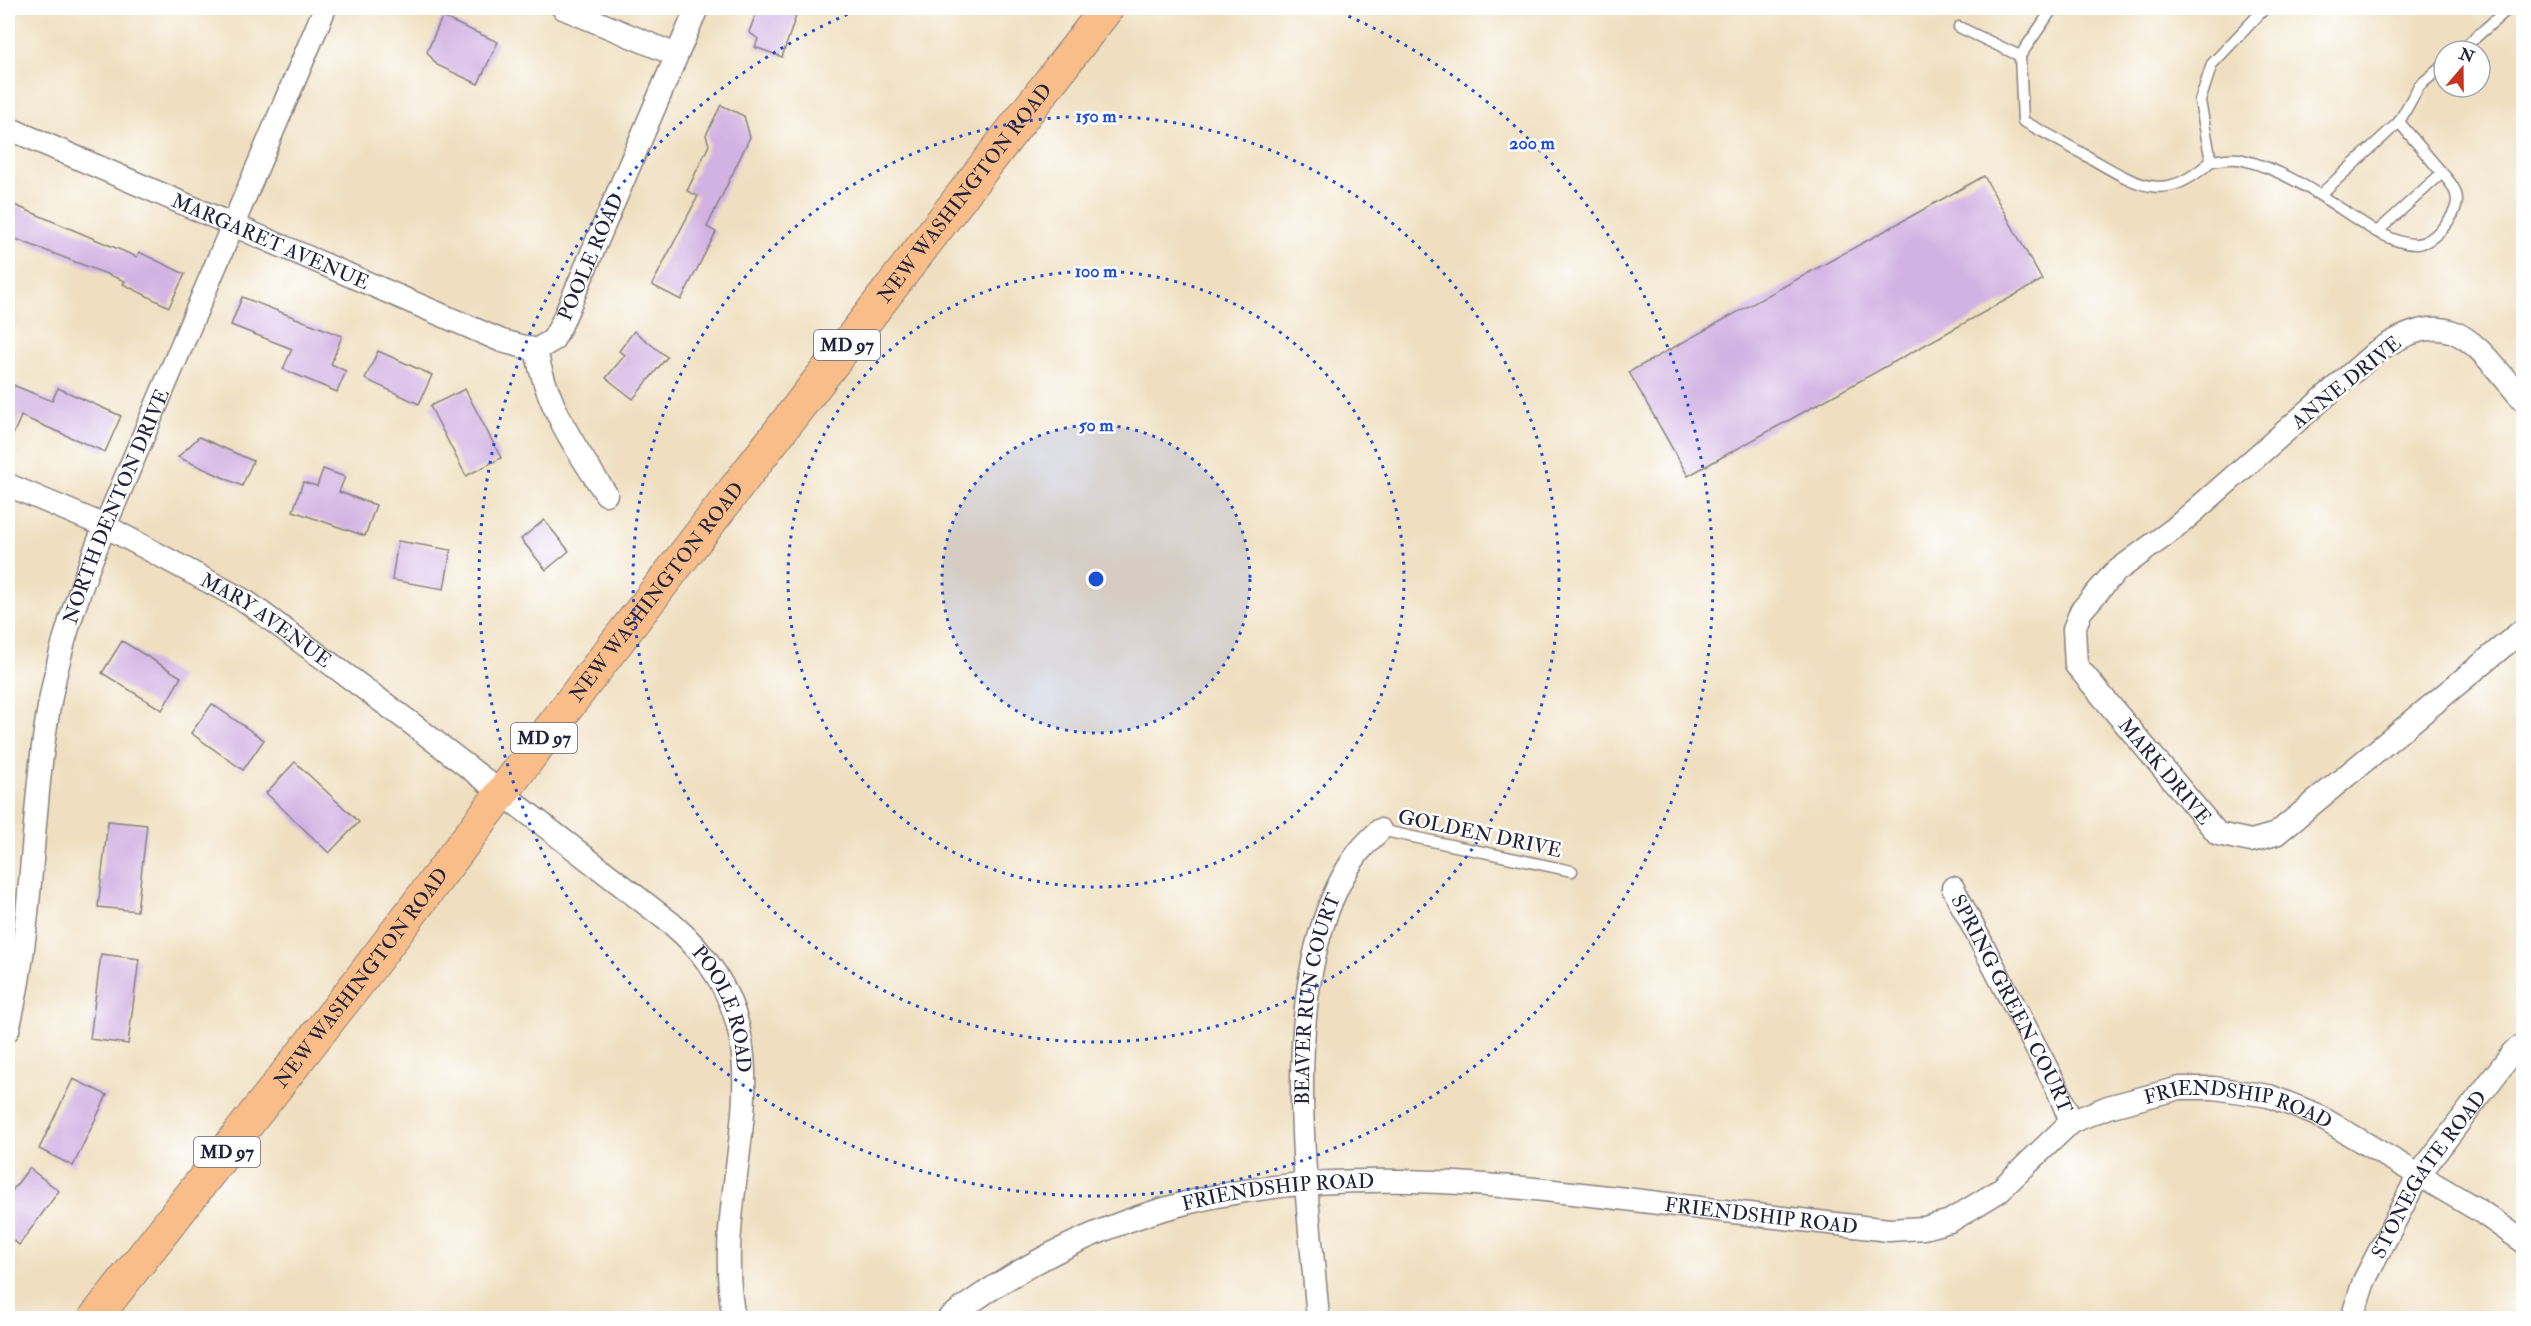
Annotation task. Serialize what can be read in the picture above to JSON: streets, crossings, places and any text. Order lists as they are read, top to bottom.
{
  "streets": {
    "main road": ["NEW WASHINGTON ROAD", "MD 97"],
    "street": [
      "MARGARET AVENUE",
      "POOLE ROAD",
      "ANNE DRIVE",
      "NORTH DENTON DRIVE",
      "MARY AVENUE",
      "MARK DRIVE",
      "BEAVER RUN COURT",
      "SPRING GREEN COURT",
      "FRIENDSHIP ROAD",
      "STONEGATE ROAD"
    ],
    "lane": ["GOLDEN DRIVE"]
  },
  "crossings": [
    ["NEW WASHINGTON ROAD", "POOLE ROAD"],
    ["NEW WASHINGTON ROAD", "MARY AVENUE"],
    ["MARGARET AVENUE", "POOLE ROAD"],
    ["MARGARET AVENUE", "NORTH DENTON DRIVE"],
    ["POOLE ROAD", "MARY AVENUE"],
    ["ANNE DRIVE", "MARK DRIVE"],
    ["NORTH DENTON DRIVE", "MARY AVENUE"],
    ["GOLDEN DRIVE", "BEAVER RUN COURT"],
    ["BEAVER RUN COURT", "FRIENDSHIP ROAD"],
    ["SPRING GREEN COURT", "FRIENDSHIP ROAD"],
    ["FRIENDSHIP ROAD", "STONEGATE ROAD"]
  ],
  "north": "top",
  "rings": [
    "150 m",
    "200 m",
    "100 m",
    "50 m"
  ]
}
